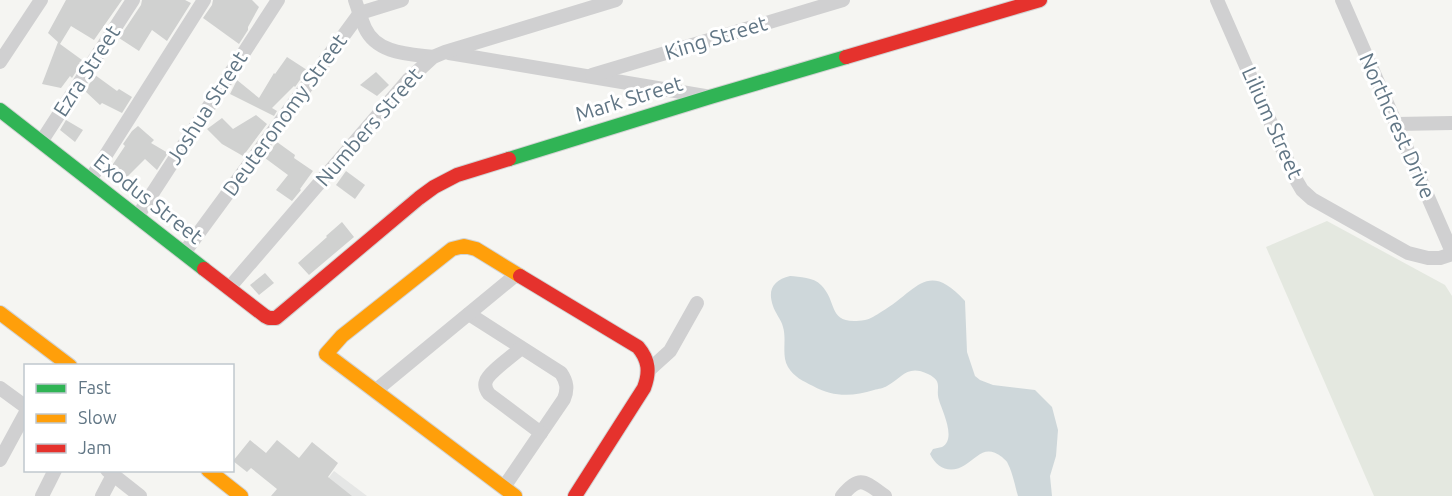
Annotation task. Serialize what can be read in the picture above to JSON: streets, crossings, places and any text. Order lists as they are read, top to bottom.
{
  "streets": {
    "street": [
      "King Street",
      "Ezra Street",
      "Mark Street",
      "Joshua Street",
      "Deuteronomy Street",
      "Lilium Street",
      "Northcrest Drive",
      "Numbers Street",
      "Exodus Street"
    ]
  },
  "crossings": [
    ["Ezra Street", "Exodus Street"],
    ["Mark Street", "Exodus Street"],
    ["Joshua Street", "Exodus Street"],
    ["Deuteronomy Street", "Exodus Street"],
    ["Lilium Street", "Northcrest Drive"],
    ["Numbers Street", "Exodus Street"]
  ],
  "legend": ["Fast", "Slow", "Jam"]
}
